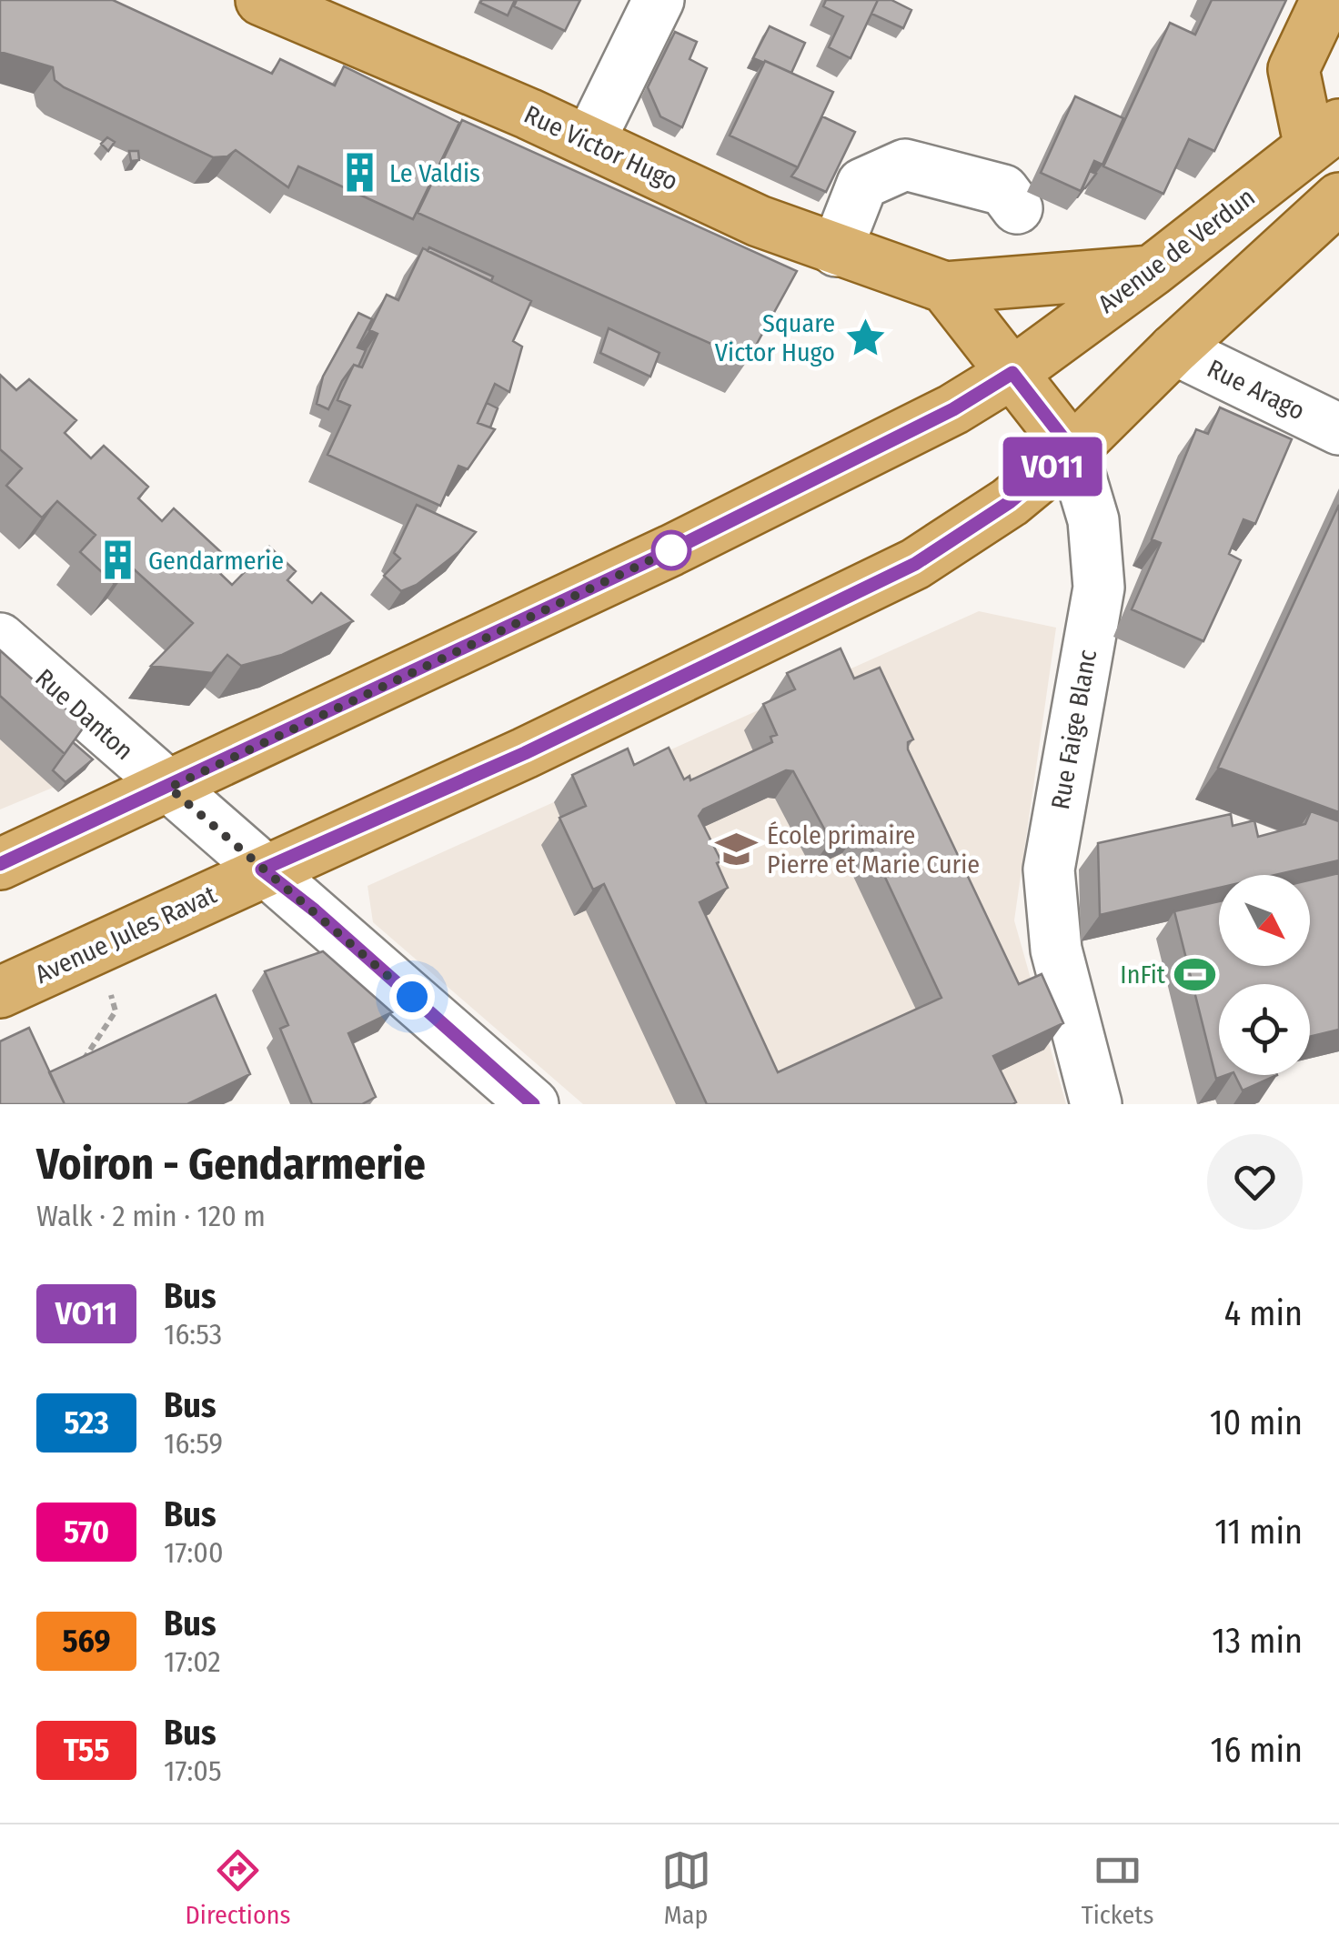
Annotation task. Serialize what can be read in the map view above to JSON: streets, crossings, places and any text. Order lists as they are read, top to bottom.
{
  "streets": {
    "main road": [
      "Rue Victor Hugo",
      "Avenue de Verdun",
      "Rue Faige Blanc",
      "Avenue Jules Ravat"
    ],
    "street": ["Rue Arago", "Rue Danton"]
  },
  "crossings": [
    ["Rue Victor Hugo", "Avenue de Verdun"],
    ["Avenue de Verdun", "Rue Faige Blanc"],
    ["Rue Danton", "Avenue Jules Ravat"],
    ["Rue Faige Blanc", "Avenue Jules Ravat"]
  ],
  "places": {
    "building": ["Le Valdis", "Gendarmerie"],
    "place": ["Square Victor Hugo"],
    "school or university": ["École primaire Pierre et Marie Curie"],
    "sports": ["InFit"]
  },
  "lines": ["bus line VO11"],
  "north": "bottom right",
  "page": {
    "on_map": "VO11",
    "heading": ["Voiron - Gendarmerie", "Walk · 2 min · 120 m"],
    "list": [
      {
        "mark": "VO11",
        "name": "Bus",
        "note": "16:53",
        "value": "4 min"
      },
      {
        "mark": "523",
        "name": "Bus",
        "note": "16:59",
        "value": "10 min"
      },
      {
        "mark": "570",
        "name": "Bus",
        "note": "17:00",
        "value": "11 min"
      },
      {
        "mark": "569",
        "name": "Bus",
        "note": "17:02",
        "value": "13 min"
      },
      {
        "mark": "T55",
        "name": "Bus",
        "note": "17:05",
        "value": "16 min"
      }
    ],
    "tabs": ["Directions", "Map", "Tickets"]
  }
}
